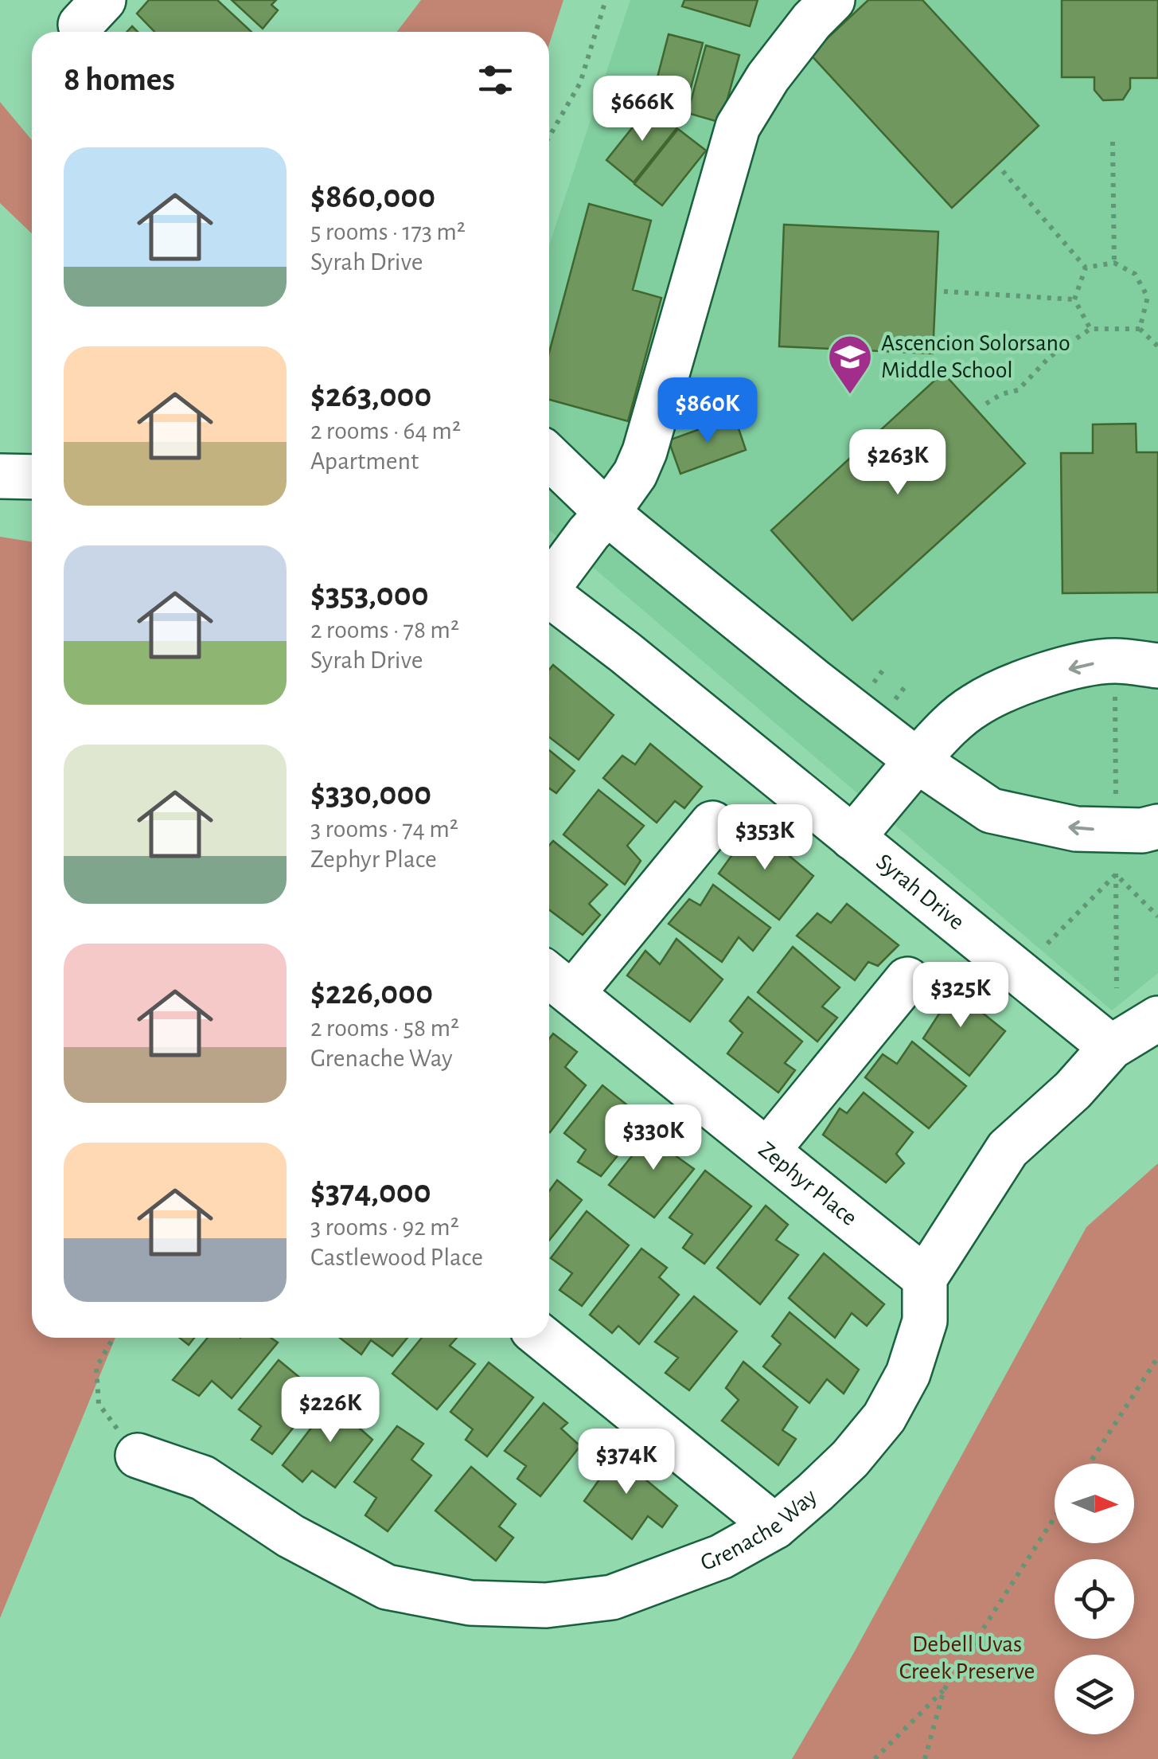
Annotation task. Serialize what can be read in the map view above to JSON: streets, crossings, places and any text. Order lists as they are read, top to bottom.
{
  "streets": {
    "street": ["Syrah Drive", "Zephyr Place", "Grenache Way"]
  },
  "crossings": [
    ["Zephyr Place", "Grenache Way"]
  ],
  "parks": ["Debell Uvas Creek Preserve"],
  "places": {
    "school or university": ["Ascencion Solorsano Middle School"]
  },
  "north": "right",
  "page": {
    "heading": "8 homes",
    "price": [
      "$666K",
      "$860K",
      "$263K",
      "$353K",
      "$325K",
      "$330K",
      "$226K",
      "$374K"
    ],
    "list": [
      {
        "name": "$860,000",
        "note": "5 rooms · 173 m² · Syrah Drive"
      },
      {
        "name": "$263,000",
        "note": "2 rooms · 64 m² · Apartment"
      },
      {
        "name": "$353,000",
        "note": "2 rooms · 78 m² · Syrah Drive"
      },
      {
        "name": "$330,000",
        "note": "3 rooms · 74 m² · Zephyr Place"
      },
      {
        "name": "$226,000",
        "note": "2 rooms · 58 m² · Grenache Way"
      },
      {
        "name": "$374,000",
        "note": "3 rooms · 92 m² · Castlewood Place"
      }
    ]
  }
}
